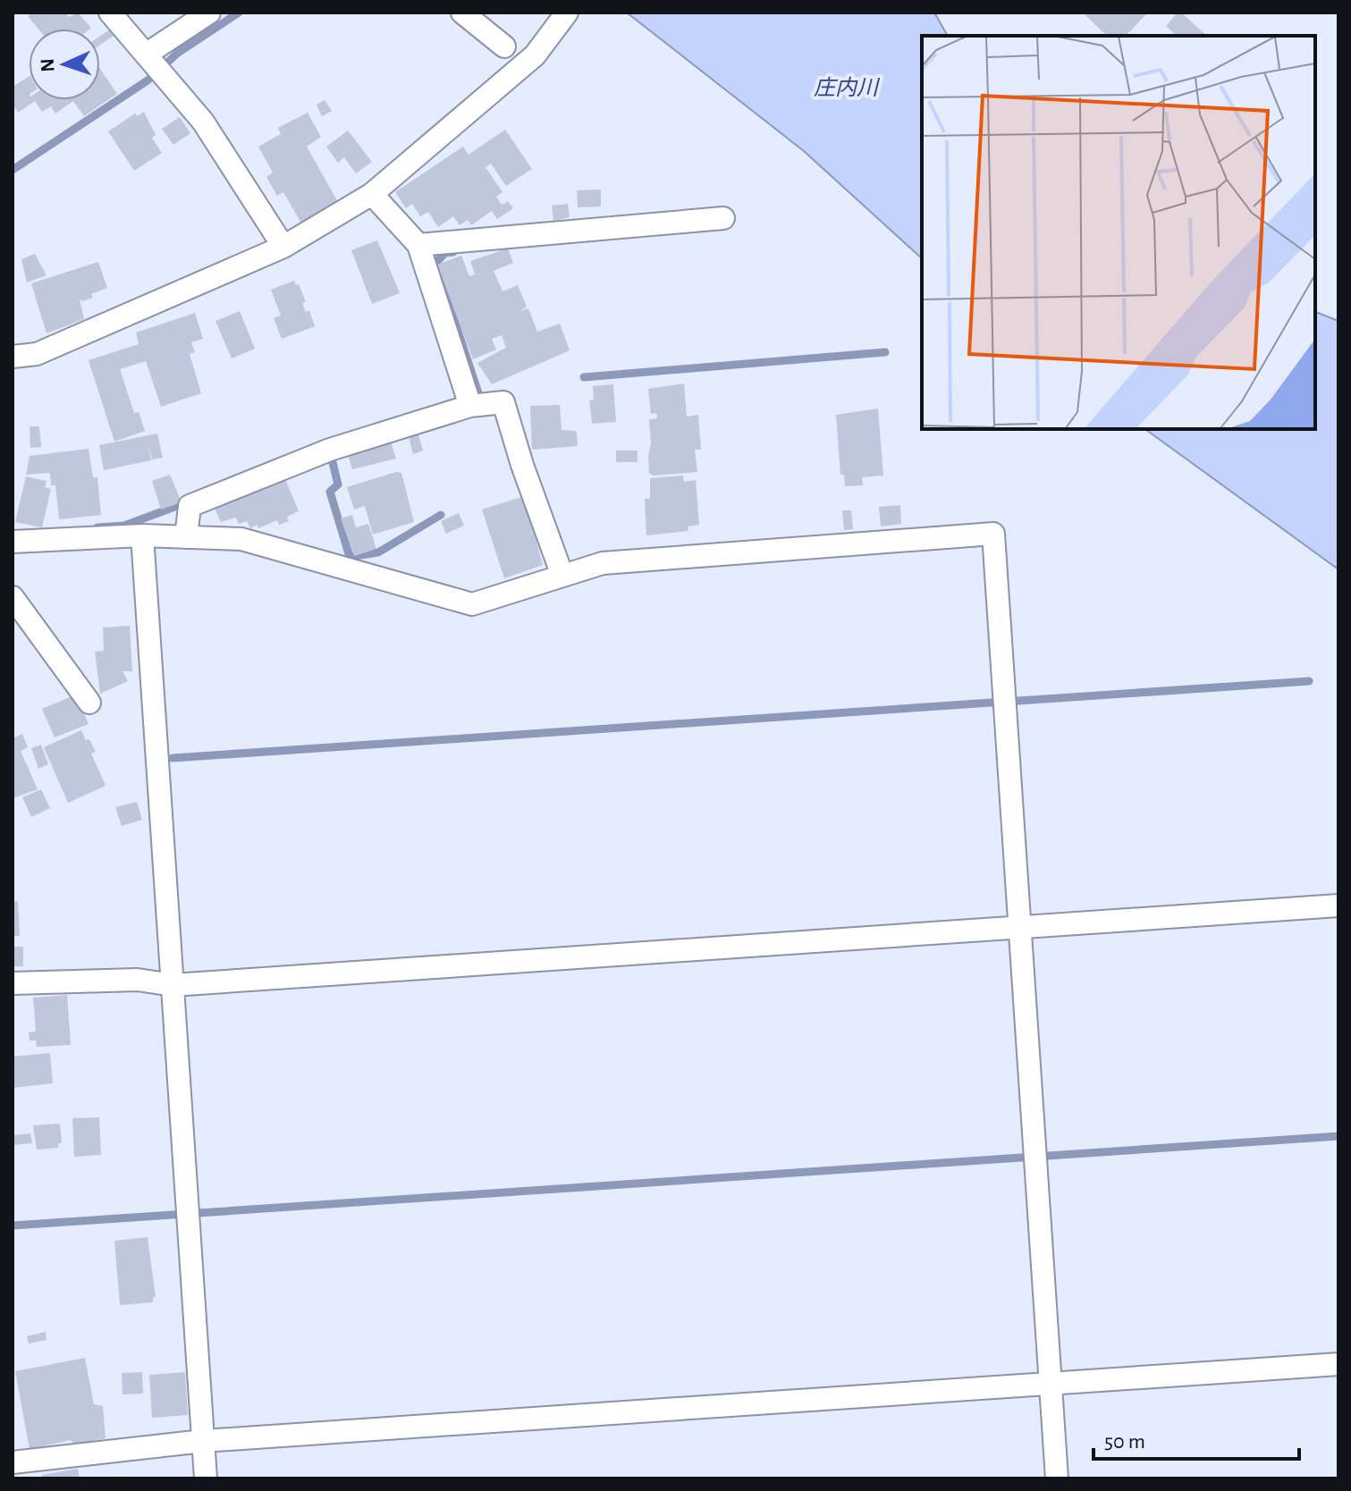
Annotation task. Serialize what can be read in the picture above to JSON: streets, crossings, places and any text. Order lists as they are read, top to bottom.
{
  "water": ["庄内川"],
  "scale_bar": "50 m",
  "north": "left"
}
